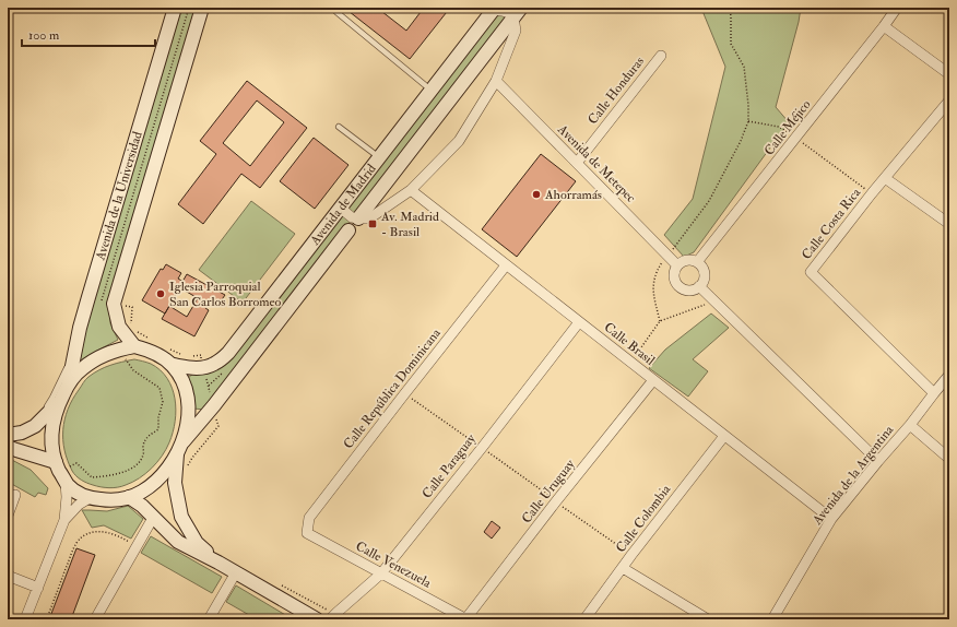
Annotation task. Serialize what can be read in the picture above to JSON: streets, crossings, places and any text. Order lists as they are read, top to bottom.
{
  "streets": {
    "street": [
      "Calle Honduras",
      "Calle Méjico",
      "Avenida de Metepec",
      "Avenida de la Universidad",
      "Avenida de Madrid",
      "Calle Costa Rica",
      "Calle Brasil",
      "Calle República Dominicana",
      "Calle Paraguay",
      "Avenida de la Argentina",
      "Calle Uruguay",
      "Calle Colombia",
      "Calle Venezuela"
    ]
  },
  "crossings": [
    ["Calle Honduras", "Avenida de Metepec"],
    ["Calle Méjico", "Avenida de Metepec"],
    ["Avenida de Metepec", "Avenida de Madrid"],
    ["Avenida de la Universidad", "Avenida de Madrid"],
    ["Avenida de Madrid", "Calle Brasil"],
    ["Calle Costa Rica", "Avenida de la Argentina"],
    ["Calle Brasil", "Calle República Dominicana"],
    ["Calle Brasil", "Calle Paraguay"],
    ["Calle Brasil", "Avenida de la Argentina"],
    ["Calle Brasil", "Calle Uruguay"],
    ["Calle Brasil", "Calle Colombia"],
    ["Calle República Dominicana", "Calle Venezuela"],
    ["Calle Paraguay", "Calle Venezuela"],
    ["Calle Uruguay", "Calle Venezuela"]
  ],
  "places": {
    "other": ["Ahorramás", "Iglesia Parroquial San Carlos Borromeo"],
    "transit": ["Av. Madrid - Brasil"]
  },
  "scale_bar": "100 m"
}
